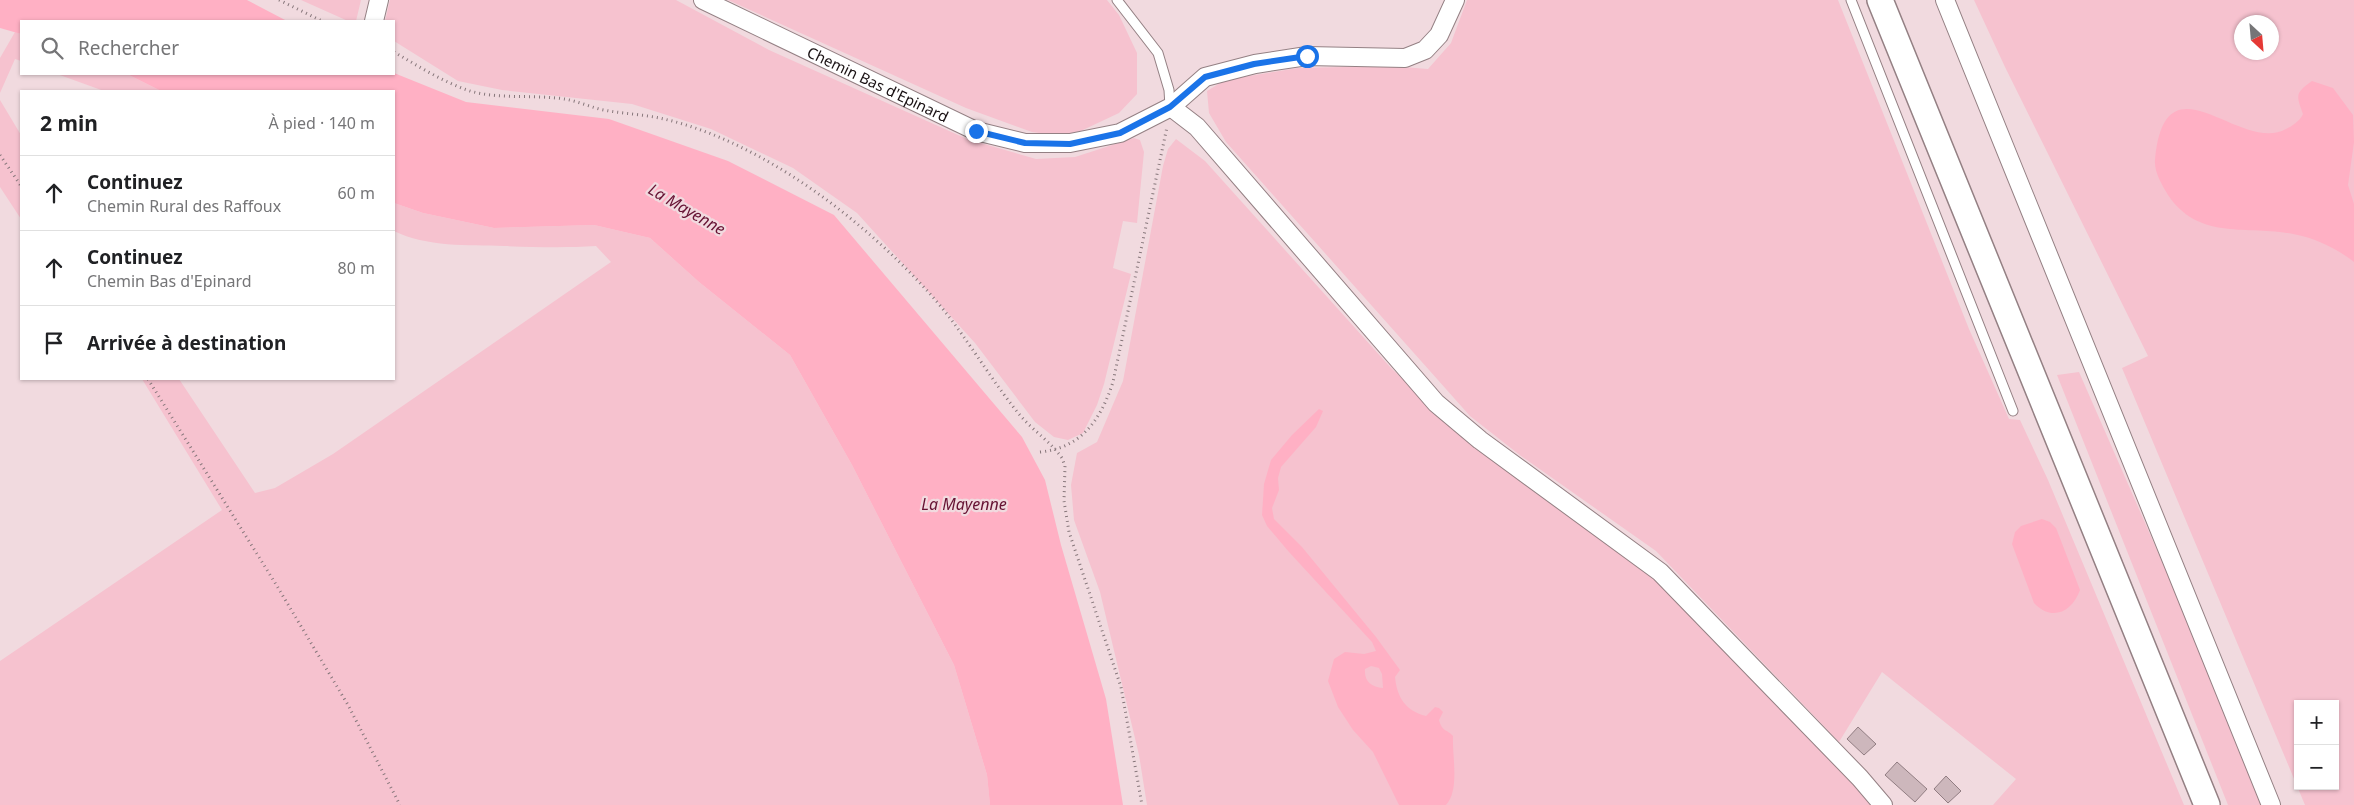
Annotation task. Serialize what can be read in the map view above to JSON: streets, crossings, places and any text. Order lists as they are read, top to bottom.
{
  "streets": {
    "street": ["Chemin Bas d'Epinard"]
  },
  "water": ["La Mayenne"],
  "north": "bottom right",
  "page": {
    "search": "Rechercher",
    "heading": ["2 min", "À pied · 140 m"],
    "list": [
      ["Continuez", "Chemin Rural des Raffoux", "60 m"],
      ["Continuez", "Chemin Bas d'Epinard", "80 m"],
      "Arrivée à destination"
    ],
    "map_buttons": ["+", "−"]
  }
}
